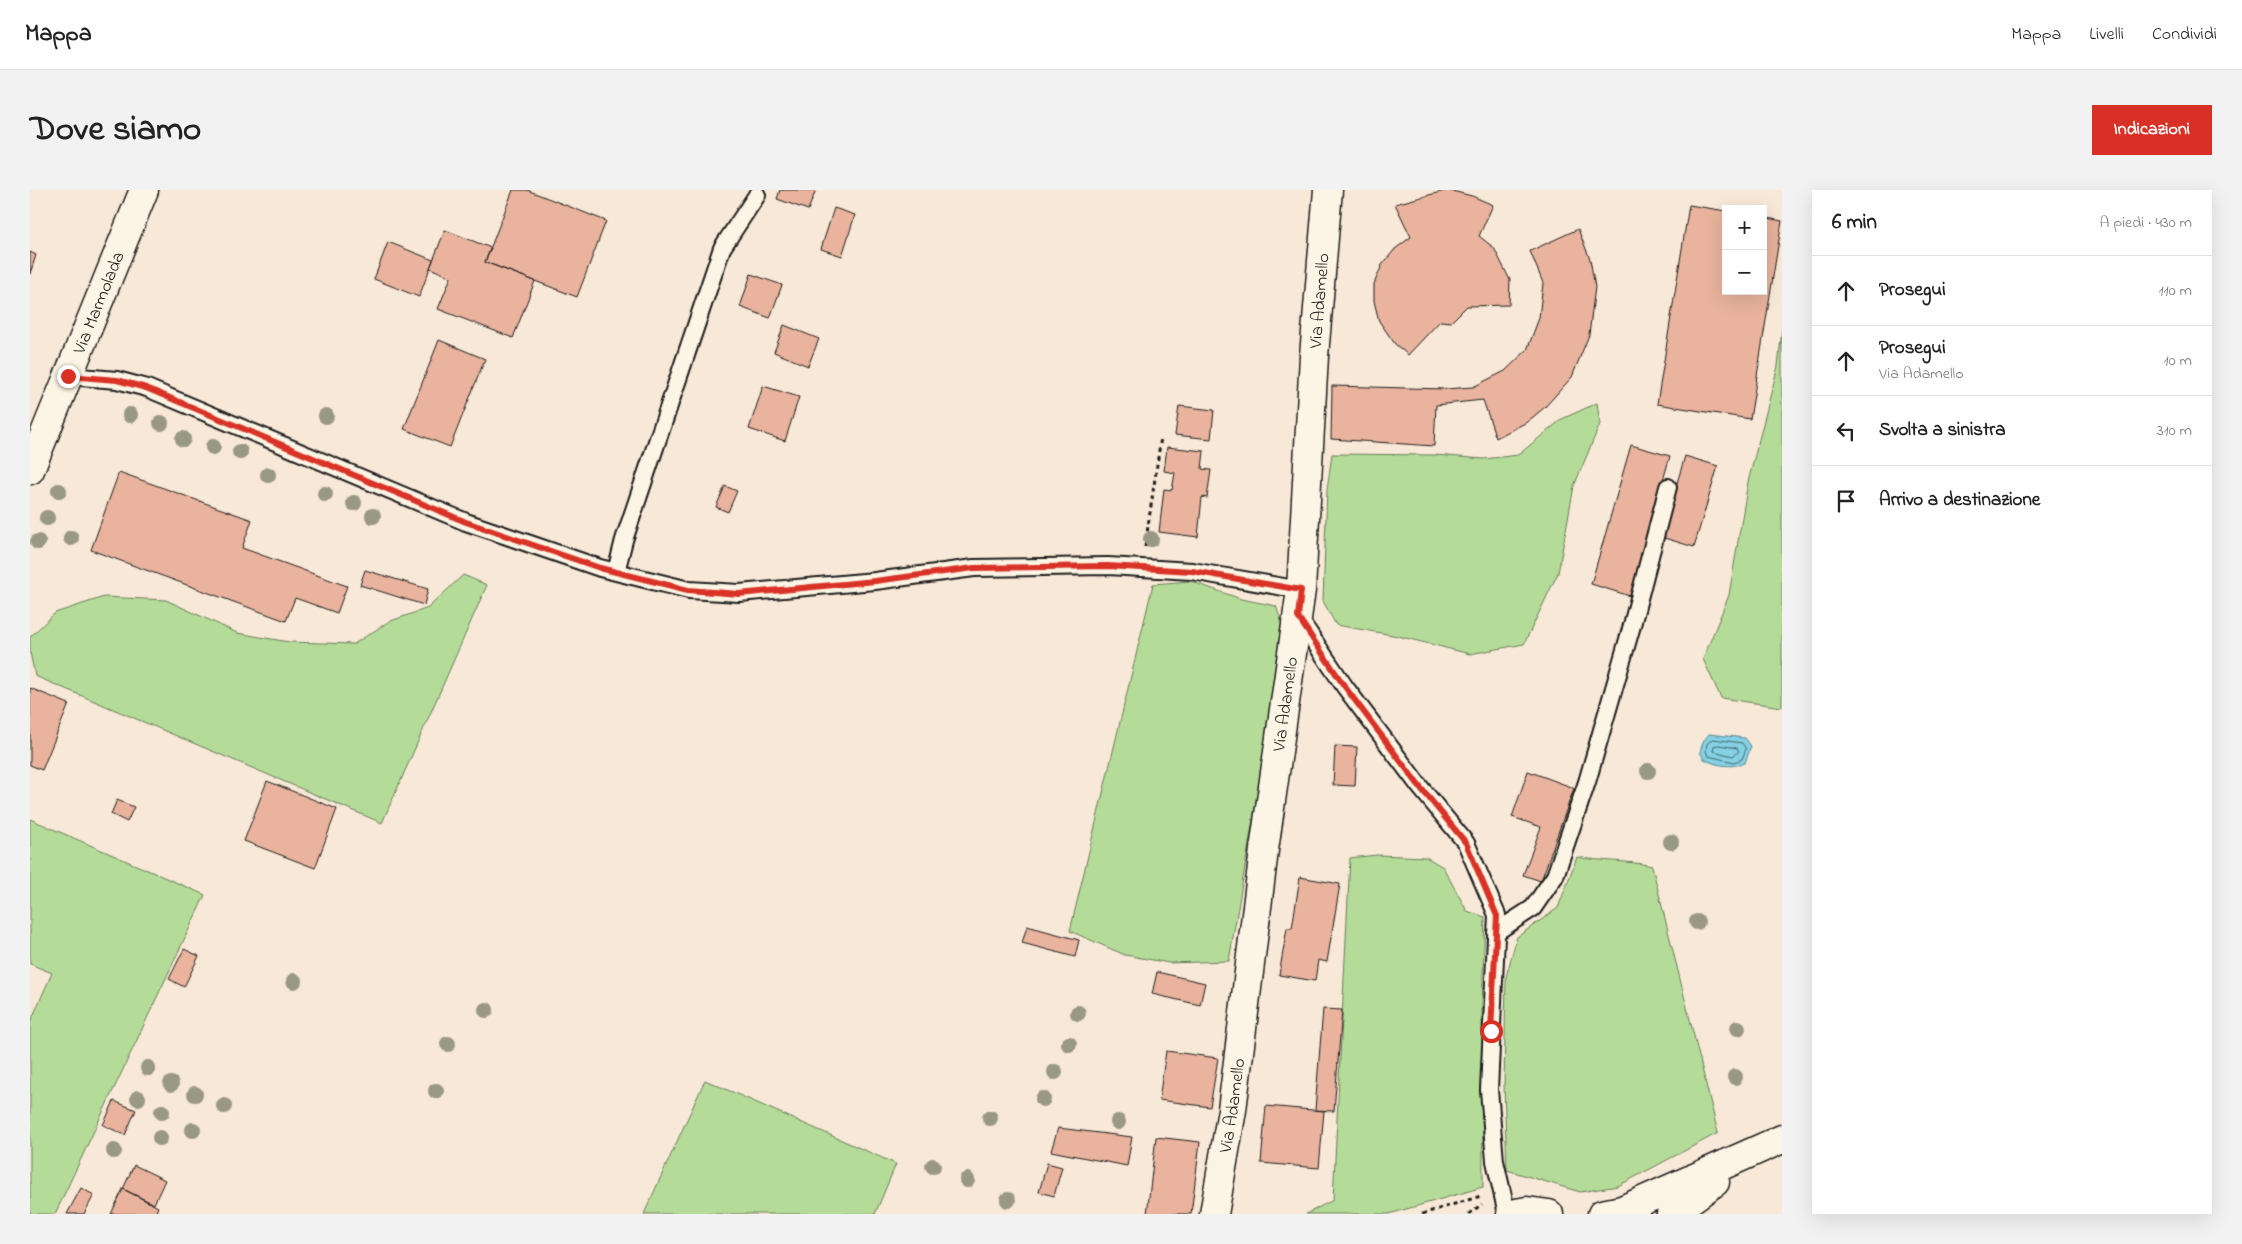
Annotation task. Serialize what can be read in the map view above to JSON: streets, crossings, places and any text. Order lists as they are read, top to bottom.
{
  "streets": {
    "street": ["Via Adamello", "Via Marmolada"]
  },
  "page": {
    "header": "Mappa",
    "nav": ["Mappa", "Livelli", "Condividi"],
    "title": "Dove siamo",
    "buttons": "Indicazioni",
    "heading": ["6 min", "A piedi · 430 m"],
    "map_buttons": ["+", "−"],
    "list": [
      ["Prosegui", "110 m"],
      ["Prosegui", "Via Adamello", "10 m"],
      ["Svolta a sinistra", "310 m"],
      "Arrivo a destinazione"
    ]
  }
}
